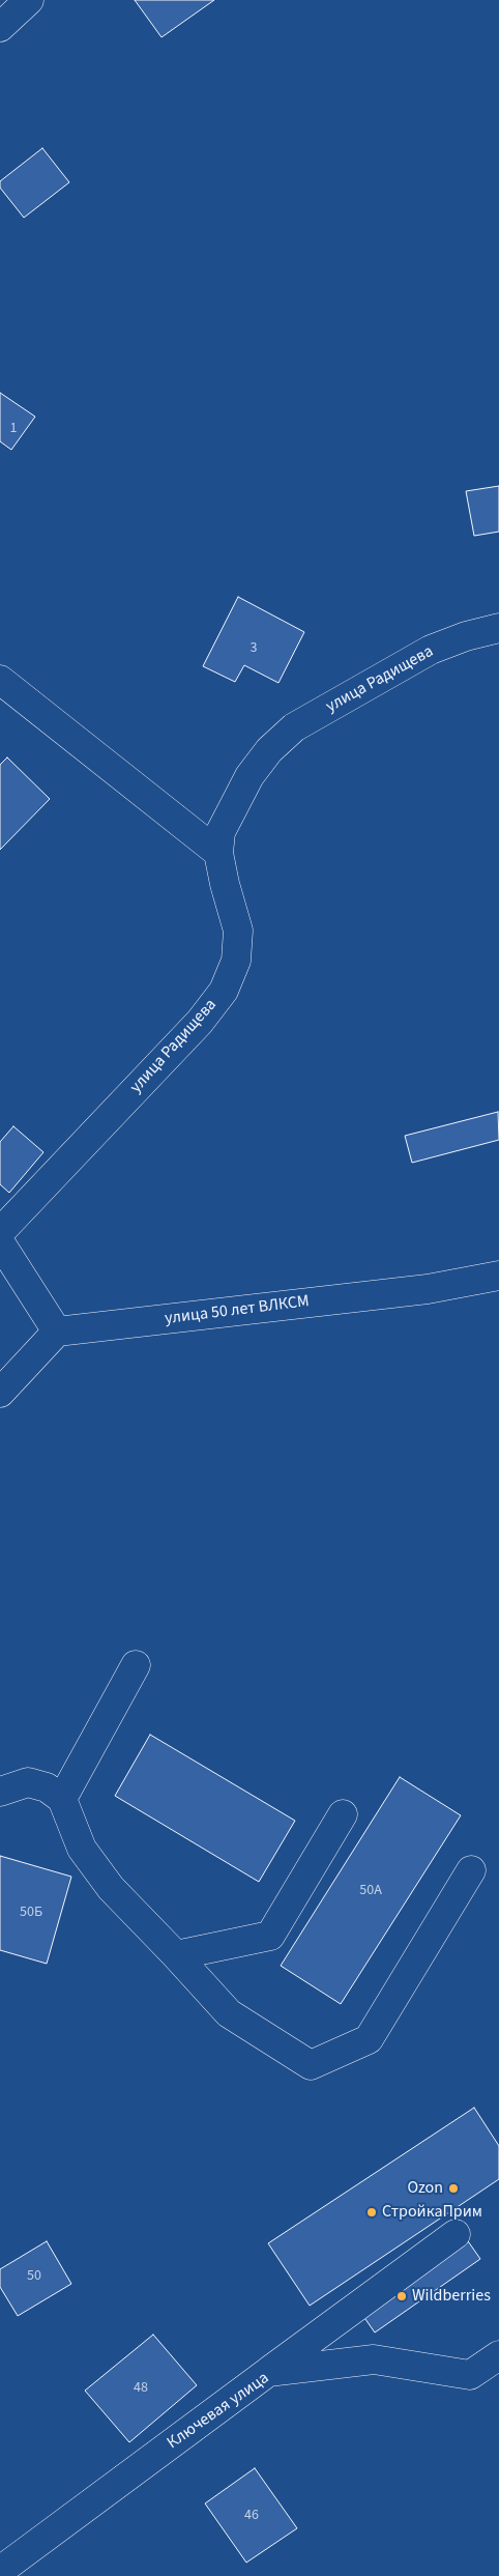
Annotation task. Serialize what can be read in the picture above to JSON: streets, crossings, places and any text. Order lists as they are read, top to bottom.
{
  "streets": {
    "street": ["улица Радищева", "улица 50 лет ВЛКСМ", "Ключевая улица"]
  },
  "places": ["Ozon", "СтройкаПрим", "Wildberries"],
  "house_numbers": [
    "1",
    "3",
    "50А",
    "50Б",
    "50",
    "48",
    "46"
  ]
}
